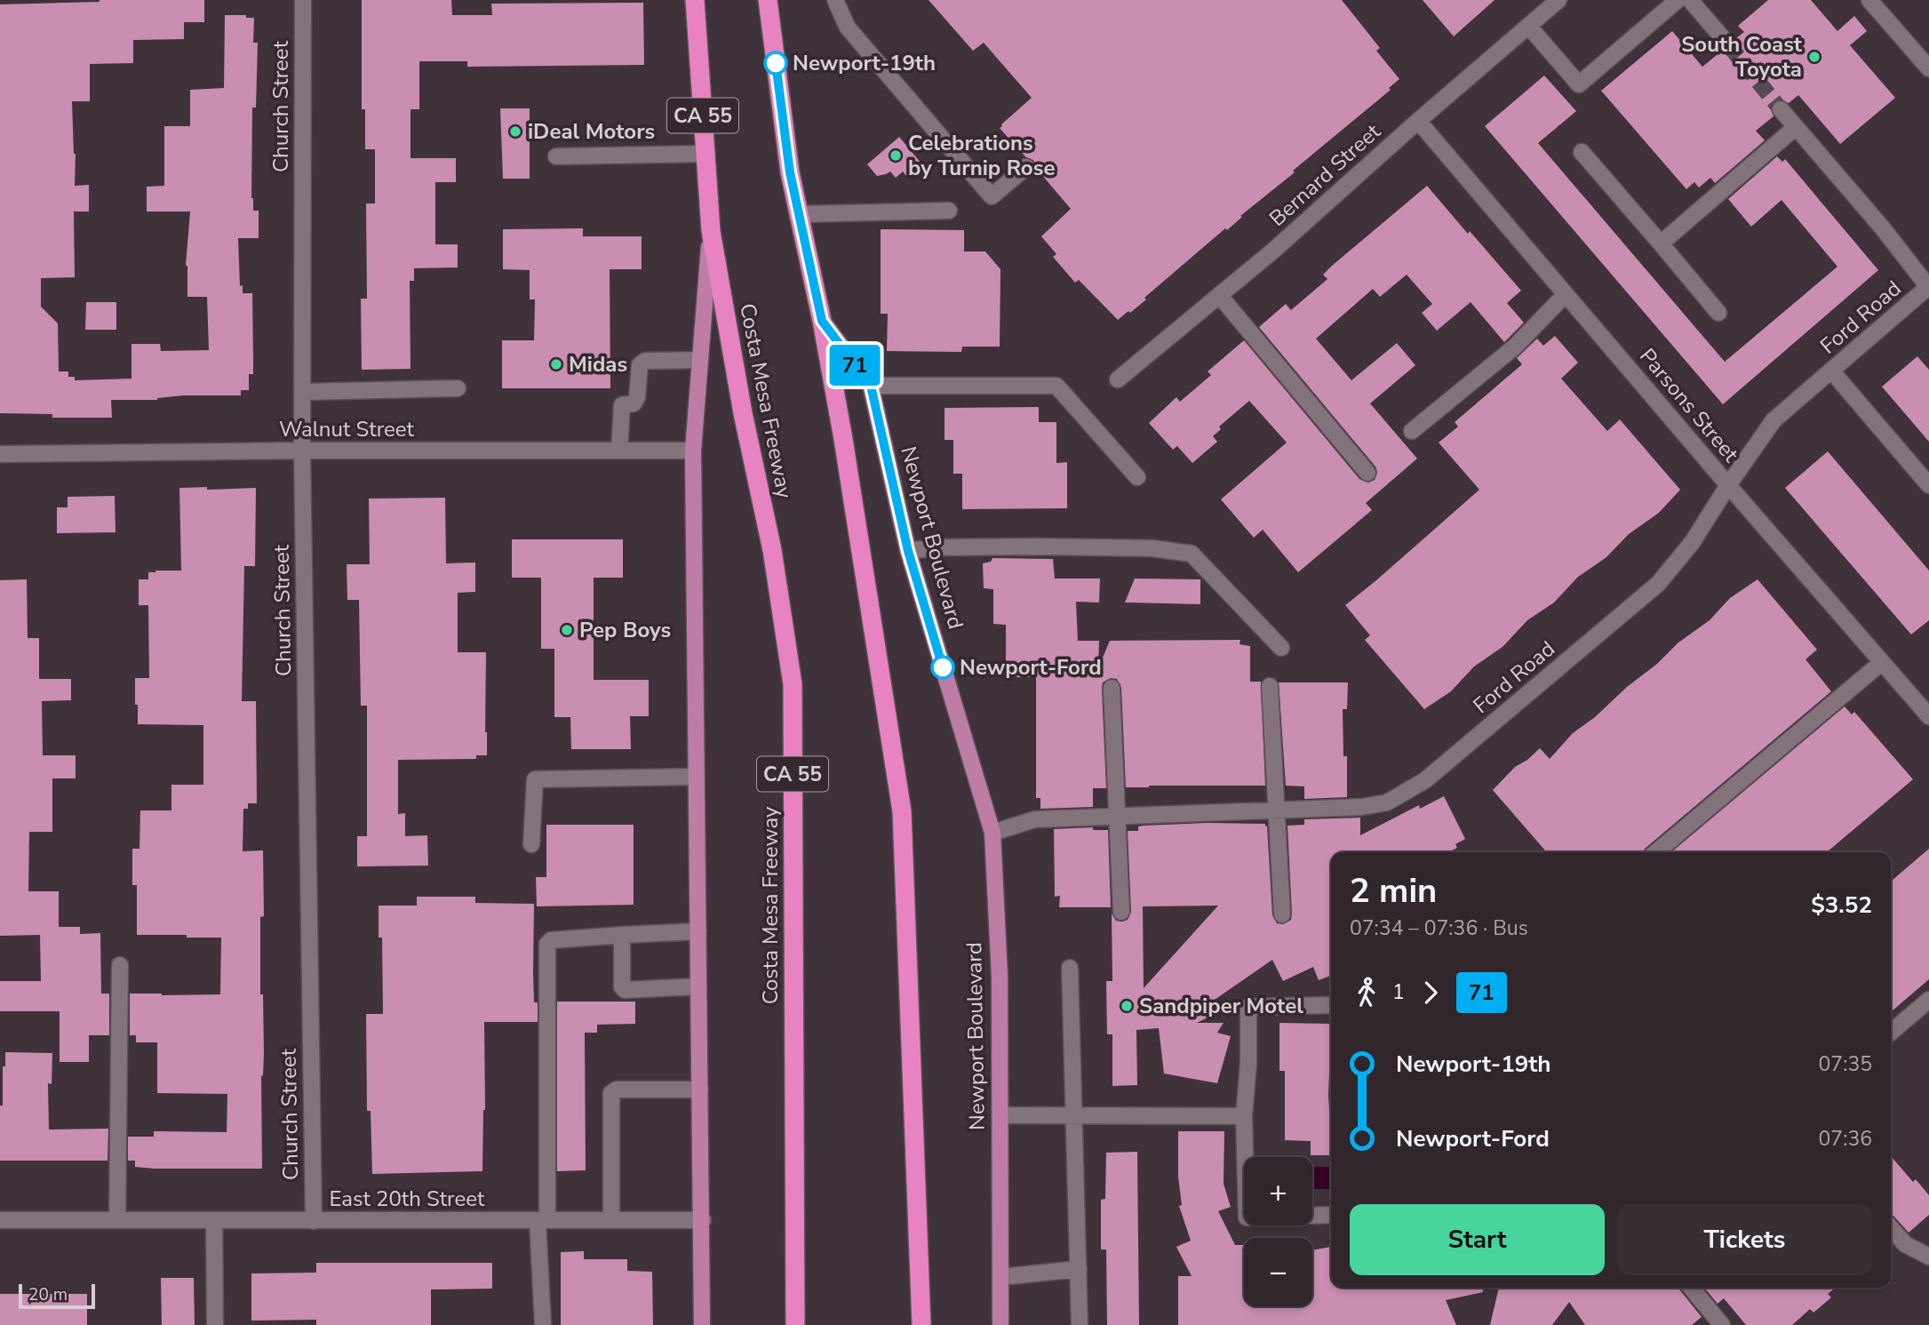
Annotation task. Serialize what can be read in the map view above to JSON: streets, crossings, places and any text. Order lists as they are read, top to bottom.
{
  "streets": {
    "highway": ["CA 55", "Costa Mesa Freeway", "Newport Boulevard"],
    "street": [
      "Church Street",
      "Bernard Street",
      "Ford Road",
      "Parsons Street",
      "Walnut Street",
      "East 20th Street"
    ]
  },
  "crossings": [
    ["Church Street", "Walnut Street"],
    ["Church Street", "East 20th Street"],
    ["CA 55", "Costa Mesa Freeway"],
    ["Bernard Street", "Parsons Street"],
    ["Ford Road", "Parsons Street"],
    ["Ford Road", "Newport Boulevard"]
  ],
  "places": [
    "South Coast Toyota",
    "Newport-19th",
    "iDeal Motors",
    "Celebrations by Turnip Rose",
    "Midas",
    "Pep Boys",
    "Newport-Ford",
    "Sandpiper Motel"
  ],
  "lines": ["bus line 71"],
  "scale_bar": "20 m",
  "page": {
    "on_map": "71",
    "heading": ["2 min", "07:34 – 07:36 · Bus", "$3.52"],
    "legs": ["1", "71"],
    "list": [
      {
        "name": "Newport-19th",
        "value": "07:35"
      },
      {
        "name": "Newport-Ford",
        "value": "07:36"
      }
    ],
    "map_buttons": ["+", "−"],
    "buttons": ["Start", "Tickets"],
    "scale": "20 m"
  }
}
